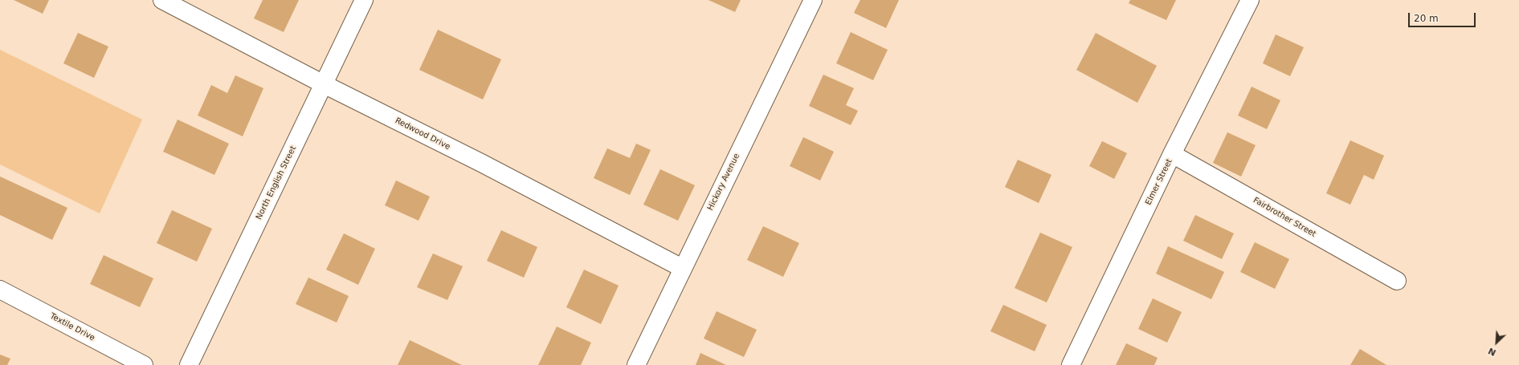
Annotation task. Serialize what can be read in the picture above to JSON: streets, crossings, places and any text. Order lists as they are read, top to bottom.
{
  "streets": {
    "street": [
      "Redwood Drive",
      "Hickory Avenue",
      "Elmer Street",
      "North English Street",
      "Fairbrother Street",
      "Textile Drive"
    ]
  },
  "crossings": [
    ["Redwood Drive", "Hickory Avenue"],
    ["Redwood Drive", "North English Street"],
    ["Elmer Street", "Fairbrother Street"]
  ],
  "scale_bar": "20 m",
  "north": "bottom left"
}
